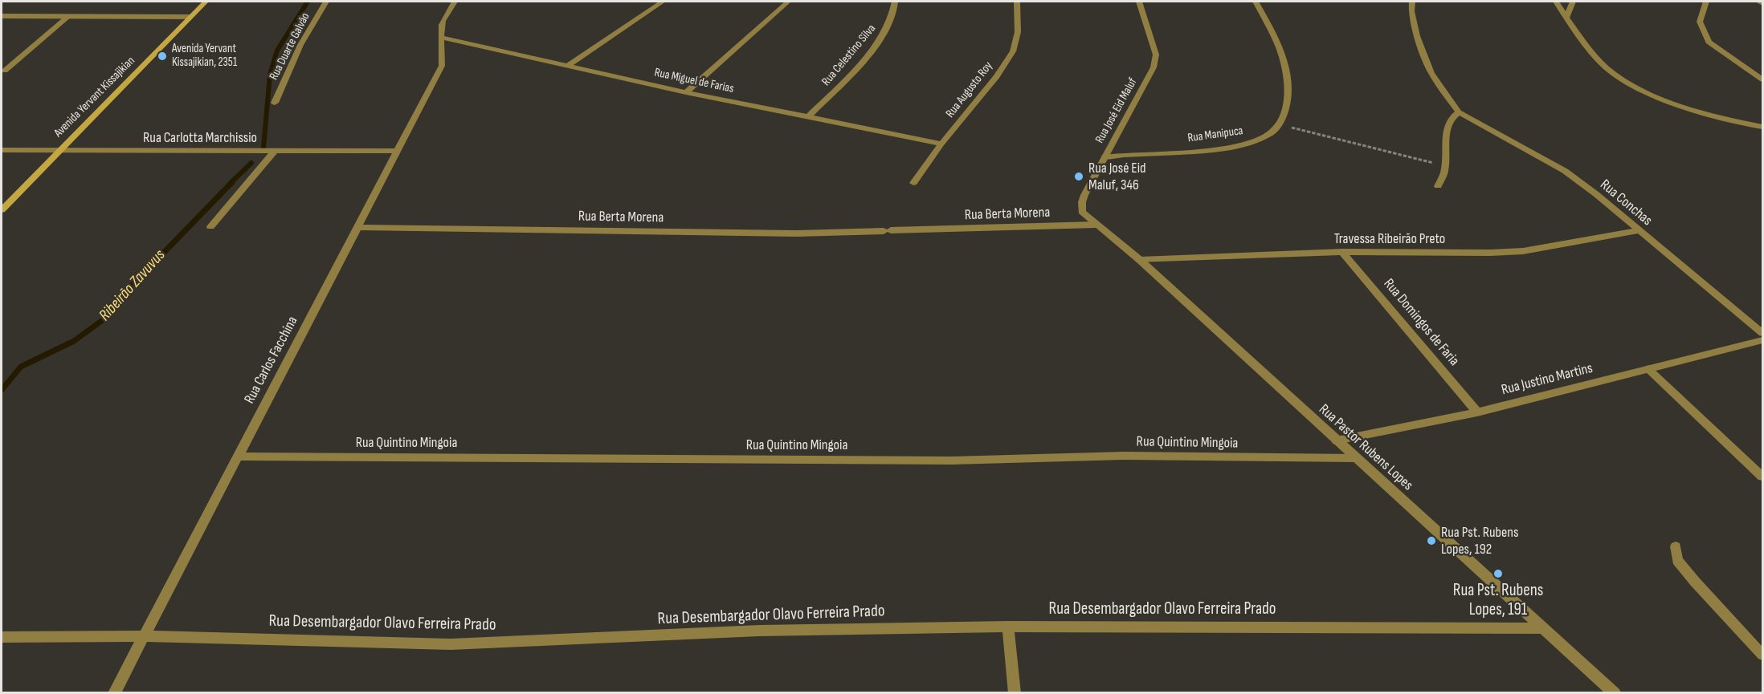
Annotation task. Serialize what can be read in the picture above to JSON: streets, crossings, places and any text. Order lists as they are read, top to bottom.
{
  "streets": {
    "main road": ["Avenida Yervant Kissajikian"],
    "street": [
      "Rua Duarte Galvão",
      "Rua Celestino Silva",
      "Rua Miguel de Farias",
      "Rua Augusto Roy",
      "Rua José Eid Maluf",
      "Rua Manipuca",
      "Rua Carlotta Marchissio",
      "Rua Conchas",
      "Rua Berta Morena",
      "Travessa Ribeirão Preto",
      "Rua Domingos de Faria",
      "Rua Carlos Facchina",
      "Rua Justino Martins",
      "Rua Quintino Mingoia",
      "Rua Pastor Rubens Lopes",
      "Rua Desembargador Olavo Ferreira Prado"
    ]
  },
  "crossings": [
    ["Rua Celestino Silva", "Rua Miguel de Farias"],
    ["Rua Miguel de Farias", "Rua Augusto Roy"],
    ["Rua Miguel de Farias", "Rua Carlos Facchina"],
    ["Avenida Yervant Kissajikian", "Rua Carlotta Marchissio"],
    ["Rua José Eid Maluf", "Rua Manipuca"],
    ["Rua José Eid Maluf", "Rua Berta Morena"],
    ["Rua José Eid Maluf", "Rua Pastor Rubens Lopes"],
    ["Rua Carlotta Marchissio", "Rua Carlos Facchina"],
    ["Rua Conchas", "Travessa Ribeirão Preto"],
    ["Rua Berta Morena", "Rua Carlos Facchina"],
    ["Rua Berta Morena", "Rua Pastor Rubens Lopes"],
    ["Travessa Ribeirão Preto", "Rua Domingos de Faria"],
    ["Travessa Ribeirão Preto", "Rua Pastor Rubens Lopes"],
    ["Rua Domingos de Faria", "Rua Justino Martins"],
    ["Rua Carlos Facchina", "Rua Quintino Mingoia"],
    ["Rua Carlos Facchina", "Rua Desembargador Olavo Ferreira Prado"],
    ["Rua Justino Martins", "Rua Pastor Rubens Lopes"],
    ["Rua Quintino Mingoia", "Rua Pastor Rubens Lopes"],
    ["Rua Pastor Rubens Lopes", "Rua Desembargador Olavo Ferreira Prado"]
  ],
  "water": ["Ribeirão Zavuvus"],
  "places": [
    "Avenida Yervant Kissajikian, 2351",
    "Rua José Eid Maluf, 346",
    "Rua Pst. Rubens Lopes, 192",
    "Rua Pst. Rubens Lopes, 191"
  ]
}
